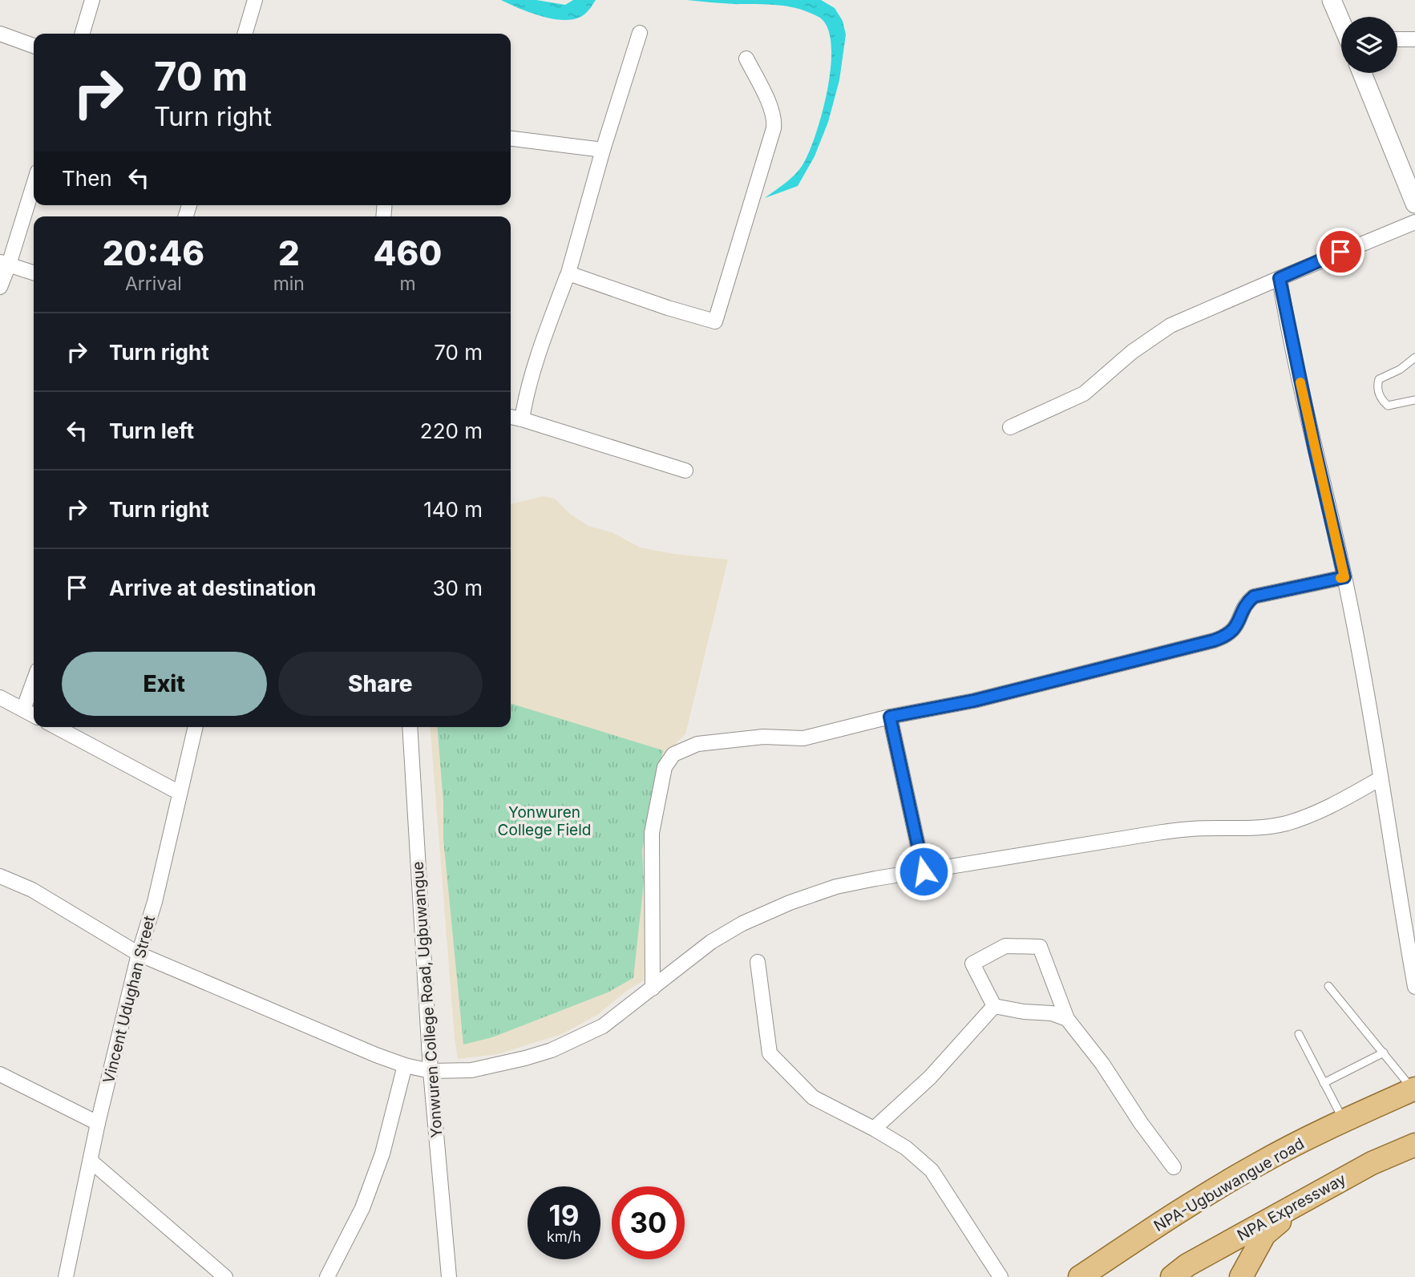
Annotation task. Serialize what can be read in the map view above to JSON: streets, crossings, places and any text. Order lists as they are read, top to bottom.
{
  "streets": {
    "main road": ["NPA-Ugbuwangue road", "NPA Expressway"],
    "street": ["Vincent Udughan Street", "Yonwuren College Road, Ugbuwangue"]
  },
  "parks": ["Yonwuren College Field"],
  "page": {
    "turn": ["70 m", "Turn right"],
    "then": "Then",
    "eta": [
      "20:46",
      "Arrival",
      "2",
      "min",
      "460",
      "m"
    ],
    "list": [
      {
        "name": "Turn right",
        "value": "70 m"
      },
      {
        "name": "Turn left",
        "value": "220 m"
      },
      {
        "name": "Turn right",
        "value": "140 m"
      },
      {
        "name": "Arrive at destination",
        "value": "30 m"
      }
    ],
    "buttons": ["Exit", "Share"],
    "speed": "19 km/h",
    "limit": "30"
  }
}
